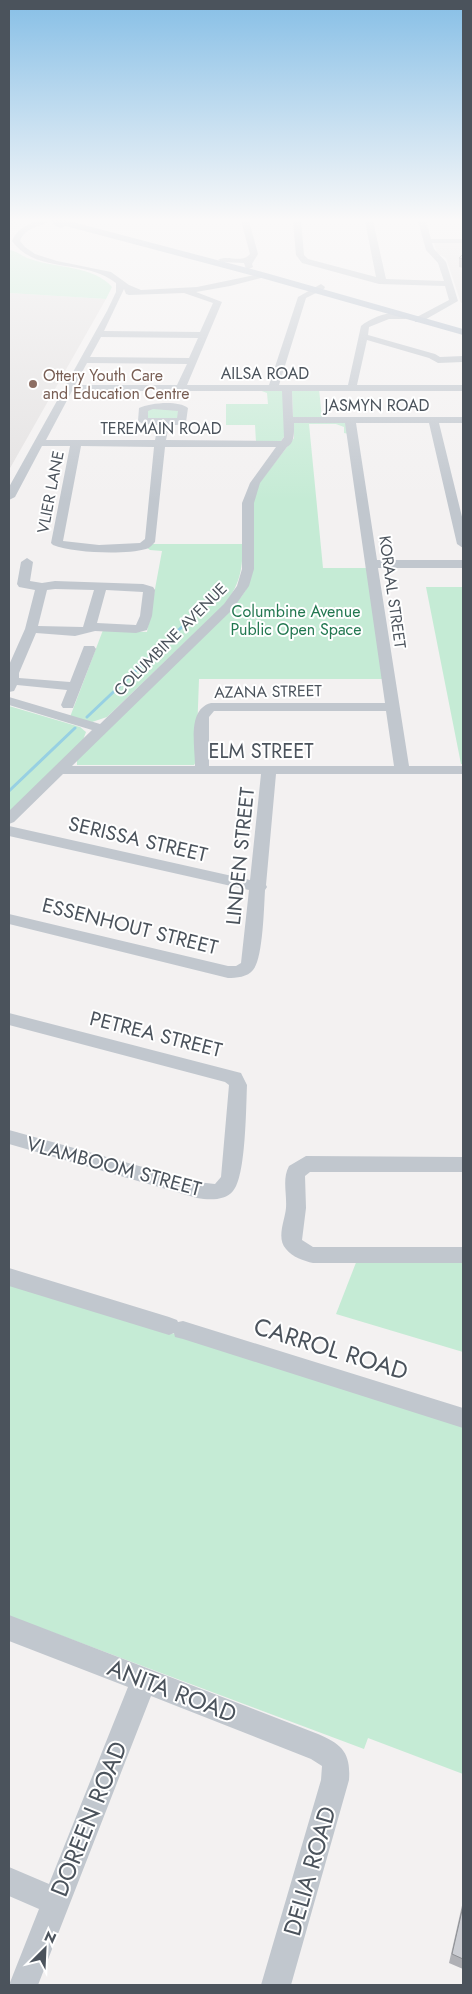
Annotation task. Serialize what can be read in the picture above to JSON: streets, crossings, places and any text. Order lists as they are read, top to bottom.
{
  "streets": {
    "street": [
      "AILSA ROAD",
      "JASMYN ROAD",
      "TEREMAIN ROAD",
      "VLIER LANE",
      "KORAAL STREET",
      "COLUMBINE AVENUE",
      "AZANA STREET",
      "ELM STREET",
      "SERISSA STREET",
      "LINDEN STREET",
      "ESSENHOUT STREET",
      "PETREA STREET",
      "VLAMBOOM STREET",
      "CARROL ROAD",
      "ANITA ROAD",
      "DOREEN ROAD",
      "DELIA ROAD"
    ]
  },
  "crossings": [
    ["JASMYN ROAD", "KORAAL STREET"],
    ["TEREMAIN ROAD", "VLIER LANE"],
    ["TEREMAIN ROAD", "COLUMBINE AVENUE"],
    ["KORAAL STREET", "AZANA STREET"],
    ["KORAAL STREET", "ELM STREET"],
    ["COLUMBINE AVENUE", "ELM STREET"],
    ["AZANA STREET", "ELM STREET"],
    ["ELM STREET", "LINDEN STREET"],
    ["SERISSA STREET", "LINDEN STREET"],
    ["LINDEN STREET", "ESSENHOUT STREET"],
    ["PETREA STREET", "VLAMBOOM STREET"],
    ["ANITA ROAD", "DOREEN ROAD"],
    ["ANITA ROAD", "DELIA ROAD"]
  ],
  "parks": ["Columbine Avenue Public Open Space"],
  "places": ["Ottery Youth Care and Education Centre"],
  "north": "top right"
}
